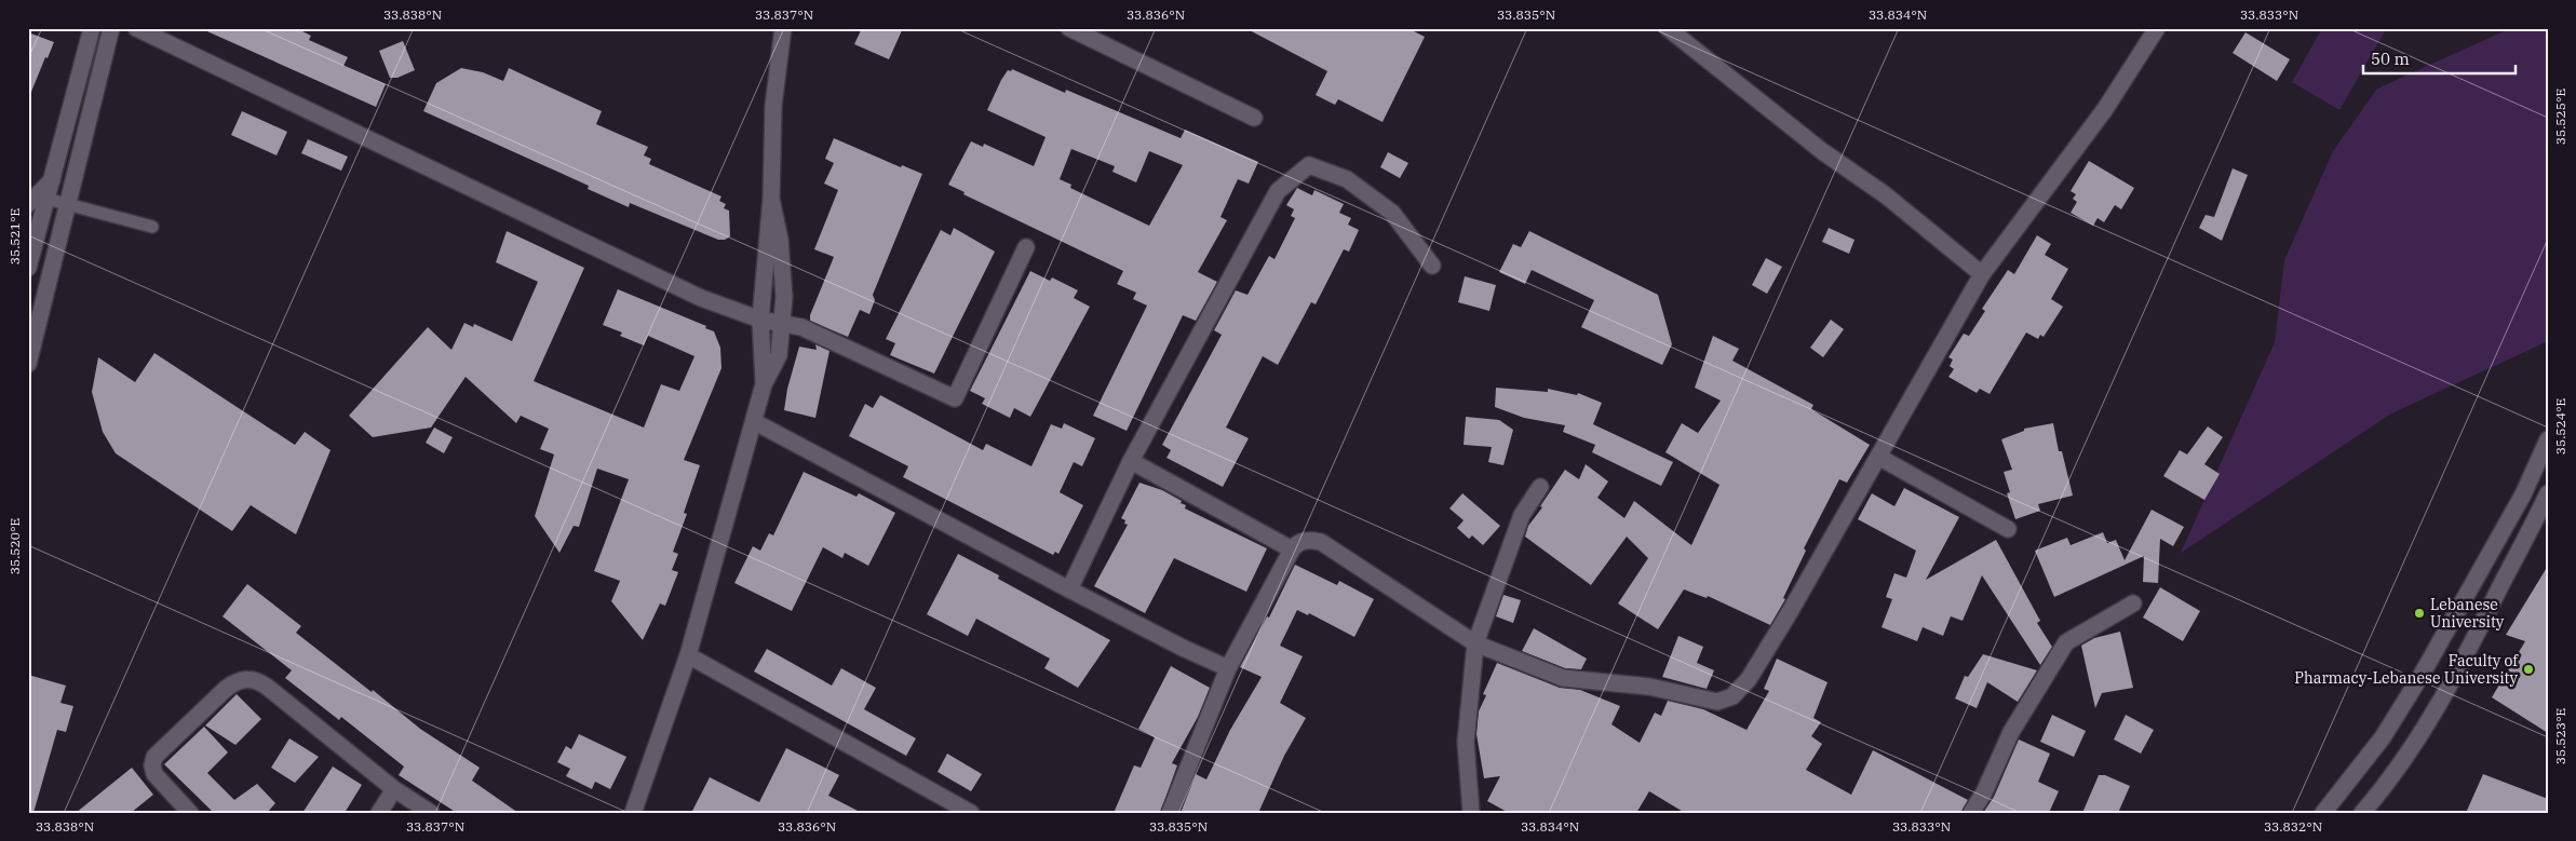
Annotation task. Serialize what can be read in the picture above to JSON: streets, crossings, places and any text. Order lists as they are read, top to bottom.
{
  "places": ["Lebanese University", "Faculty of Pharmacy-Lebanese University"],
  "scale_bar": "50 m",
  "coordinates": [
    "33.838°N",
    "33.837°N",
    "33.836°N",
    "33.835°N",
    "33.834°N",
    "33.833°N",
    "35.525°E",
    "35.521°E",
    "35.524°E",
    "35.520°E",
    "35.523°E",
    "33.832°N"
  ]
}
